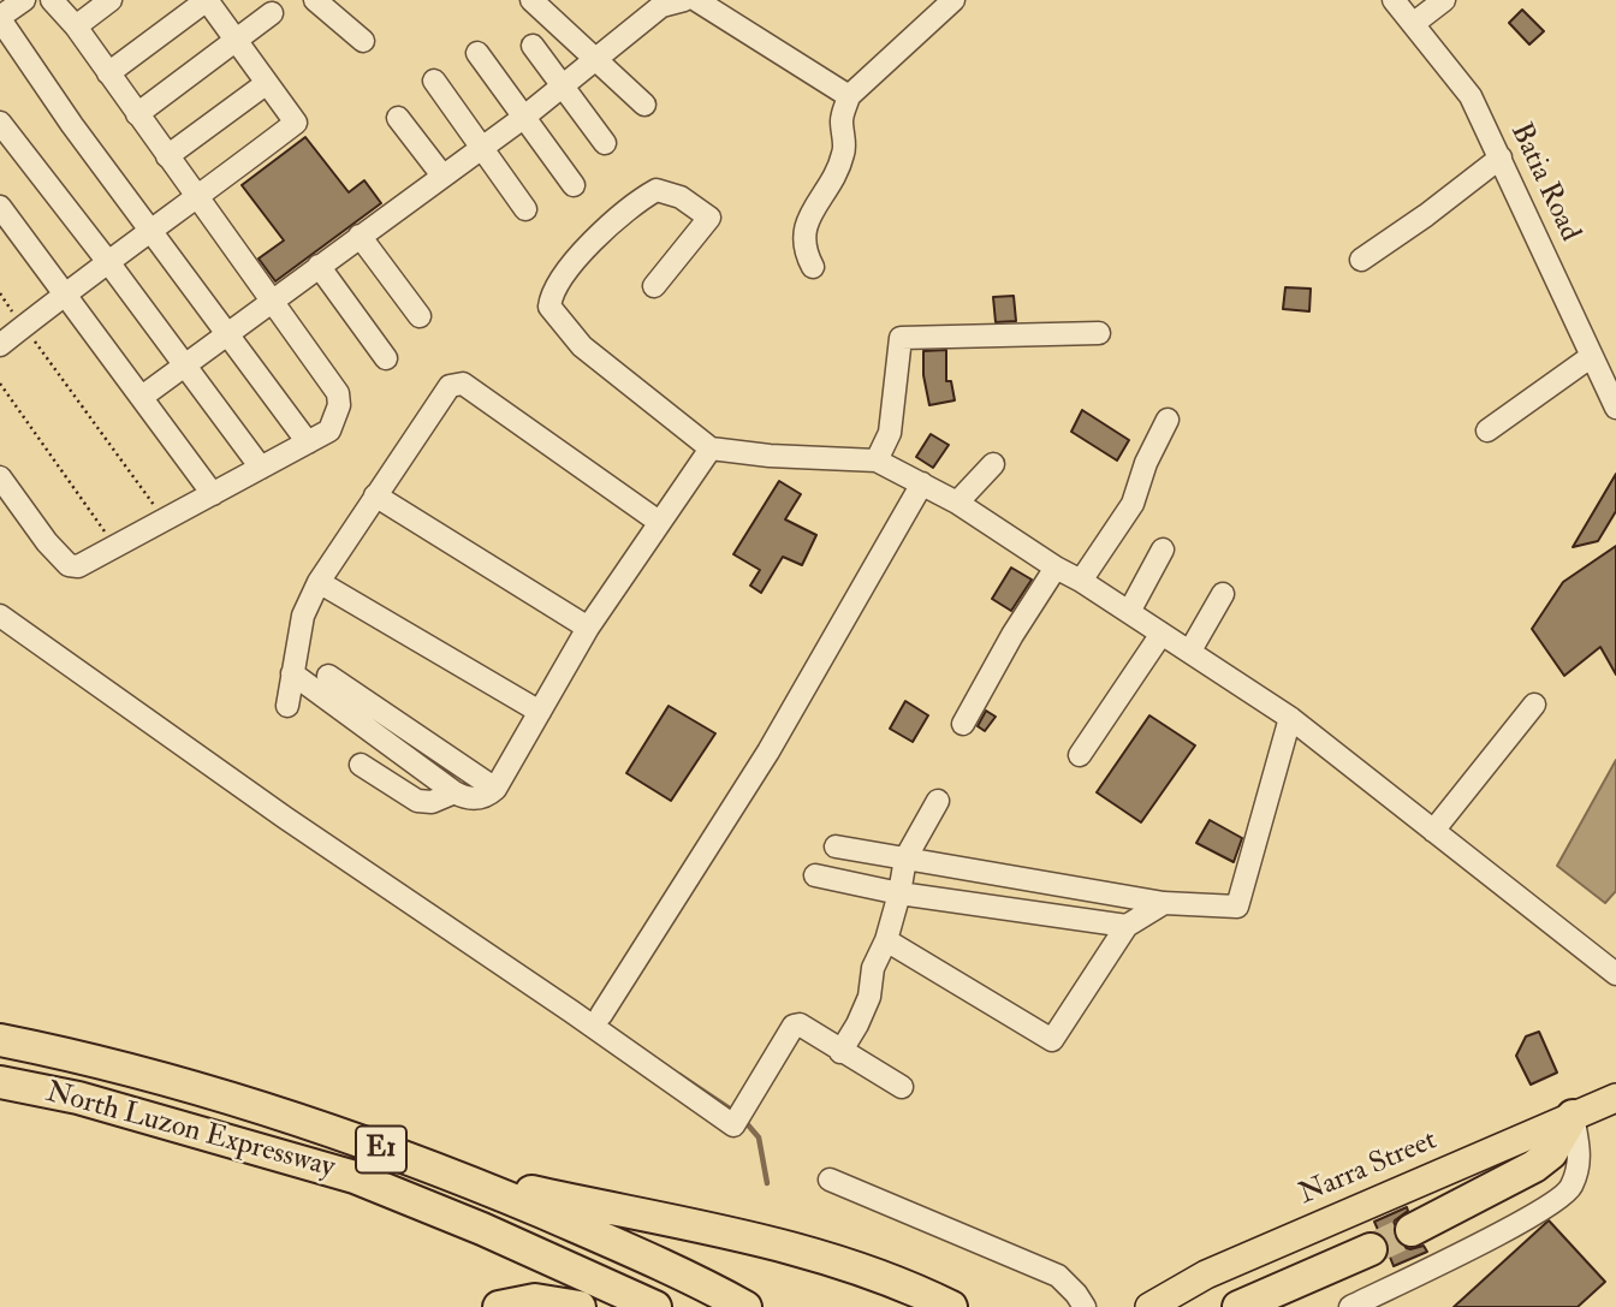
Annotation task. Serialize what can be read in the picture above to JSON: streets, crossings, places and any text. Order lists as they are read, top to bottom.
{
  "streets": {
    "highway": ["North Luzon Expressway", "E1"],
    "main road": ["Narra Street"],
    "street": ["Batia Road"]
  }
}
